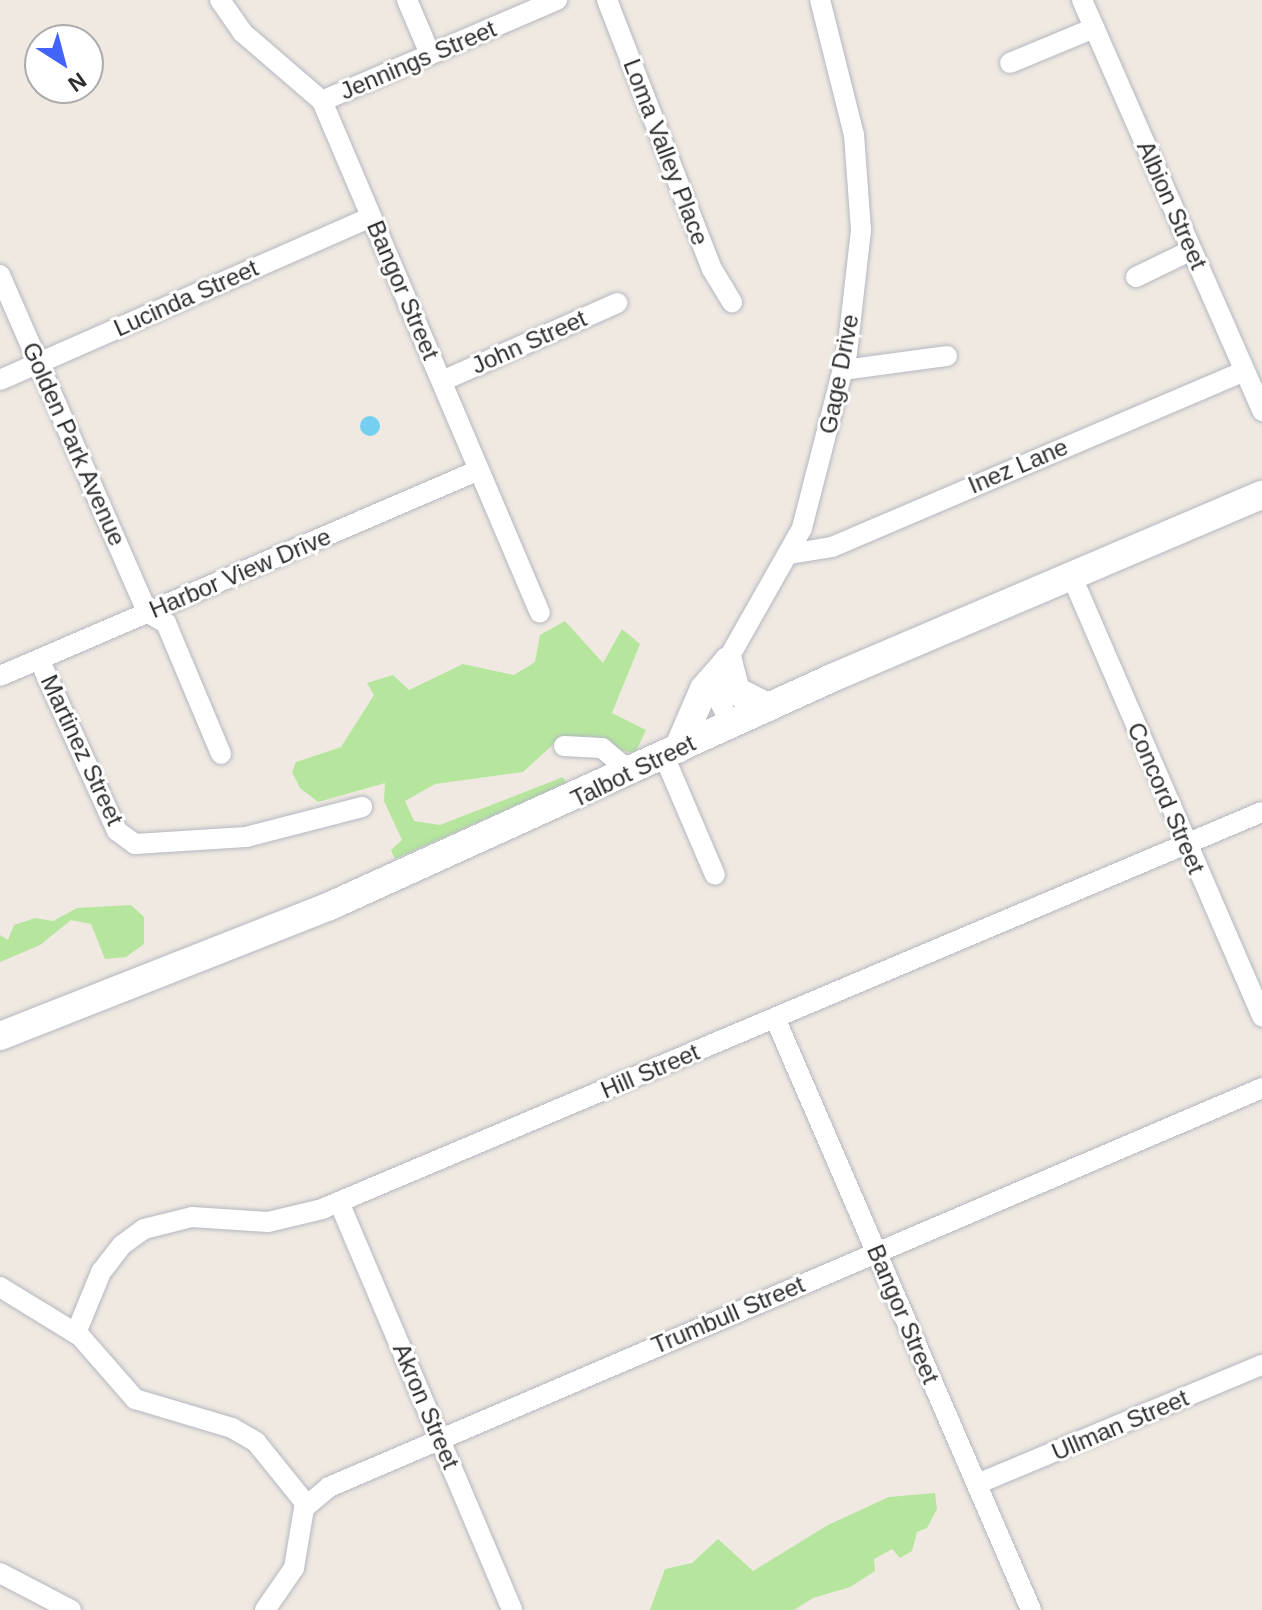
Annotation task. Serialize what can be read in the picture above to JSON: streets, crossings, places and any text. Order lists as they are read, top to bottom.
{
  "streets": {
    "main road": ["Talbot Street"],
    "street": [
      "Jennings Street",
      "Loma Valley Place",
      "Albion Street",
      "Bangor Street",
      "Lucinda Street",
      "John Street",
      "Gage Drive",
      "Golden Park Avenue",
      "Inez Lane",
      "Harbor View Drive",
      "Martinez Street",
      "Concord Street",
      "Hill Street",
      "Trumbull Street",
      "Akron Street",
      "Ullman Street"
    ]
  },
  "crossings": [
    ["Jennings Street", "Bangor Street"],
    ["Albion Street", "Inez Lane"],
    ["Bangor Street", "Lucinda Street"],
    ["Bangor Street", "John Street"],
    ["Bangor Street", "Harbor View Drive"],
    ["Bangor Street", "Hill Street"],
    ["Bangor Street", "Trumbull Street"],
    ["Bangor Street", "Ullman Street"],
    ["Lucinda Street", "Golden Park Avenue"],
    ["Gage Drive", "Inez Lane"],
    ["Gage Drive", "Talbot Street"],
    ["Golden Park Avenue", "Harbor View Drive"],
    ["Harbor View Drive", "Martinez Street"],
    ["Talbot Street", "Concord Street"],
    ["Concord Street", "Hill Street"],
    ["Hill Street", "Akron Street"],
    ["Trumbull Street", "Akron Street"]
  ],
  "north": "bottom right"
}
